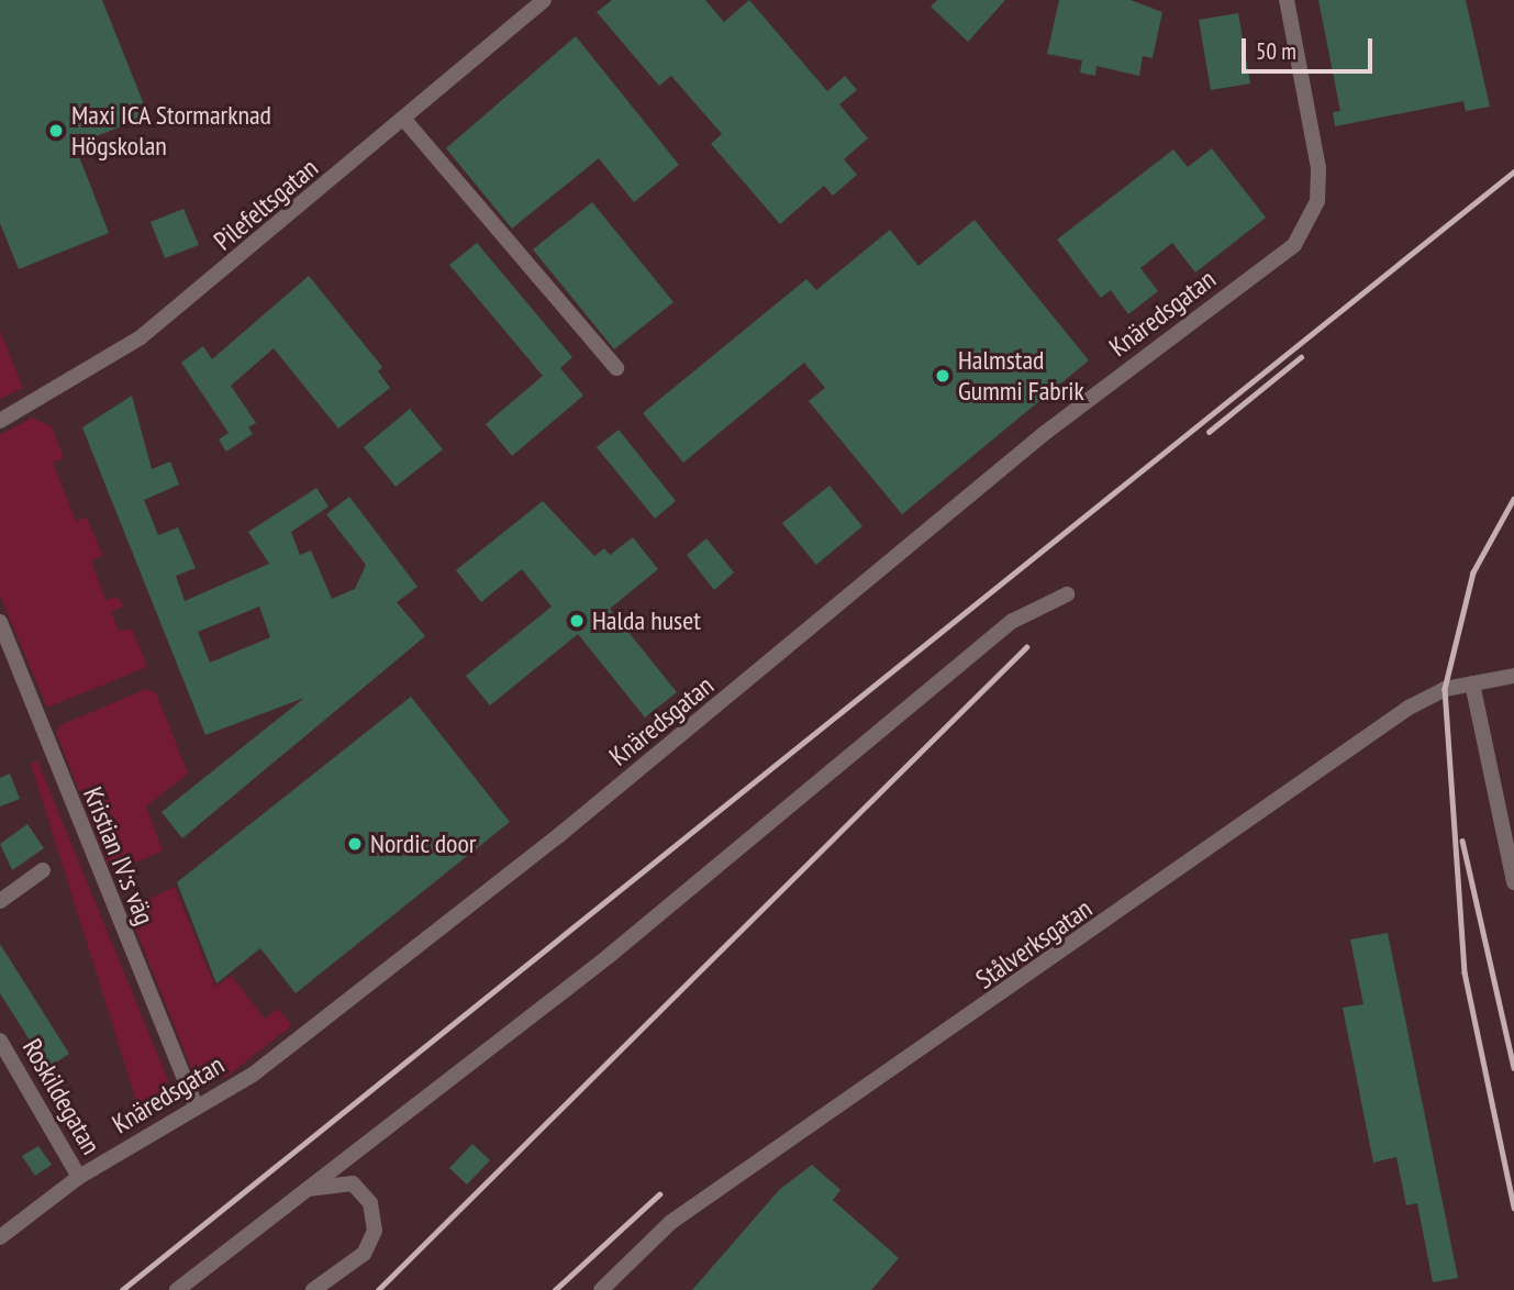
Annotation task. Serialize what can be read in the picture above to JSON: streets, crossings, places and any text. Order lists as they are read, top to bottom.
{
  "streets": {
    "street": [
      "Pilefeltsgatan",
      "Knäredsgatan",
      "Kristian IV:s väg",
      "Stålverksgatan",
      "Roskildegatan"
    ]
  },
  "crossings": [
    ["Knäredsgatan", "Kristian IV:s väg"],
    ["Knäredsgatan", "Roskildegatan"]
  ],
  "places": [
    "Maxi ICA Stormarknad Högskolan",
    "Halmstad Gummi Fabrik",
    "Halda huset",
    "Nordic door"
  ],
  "scale_bar": "50 m"
}
